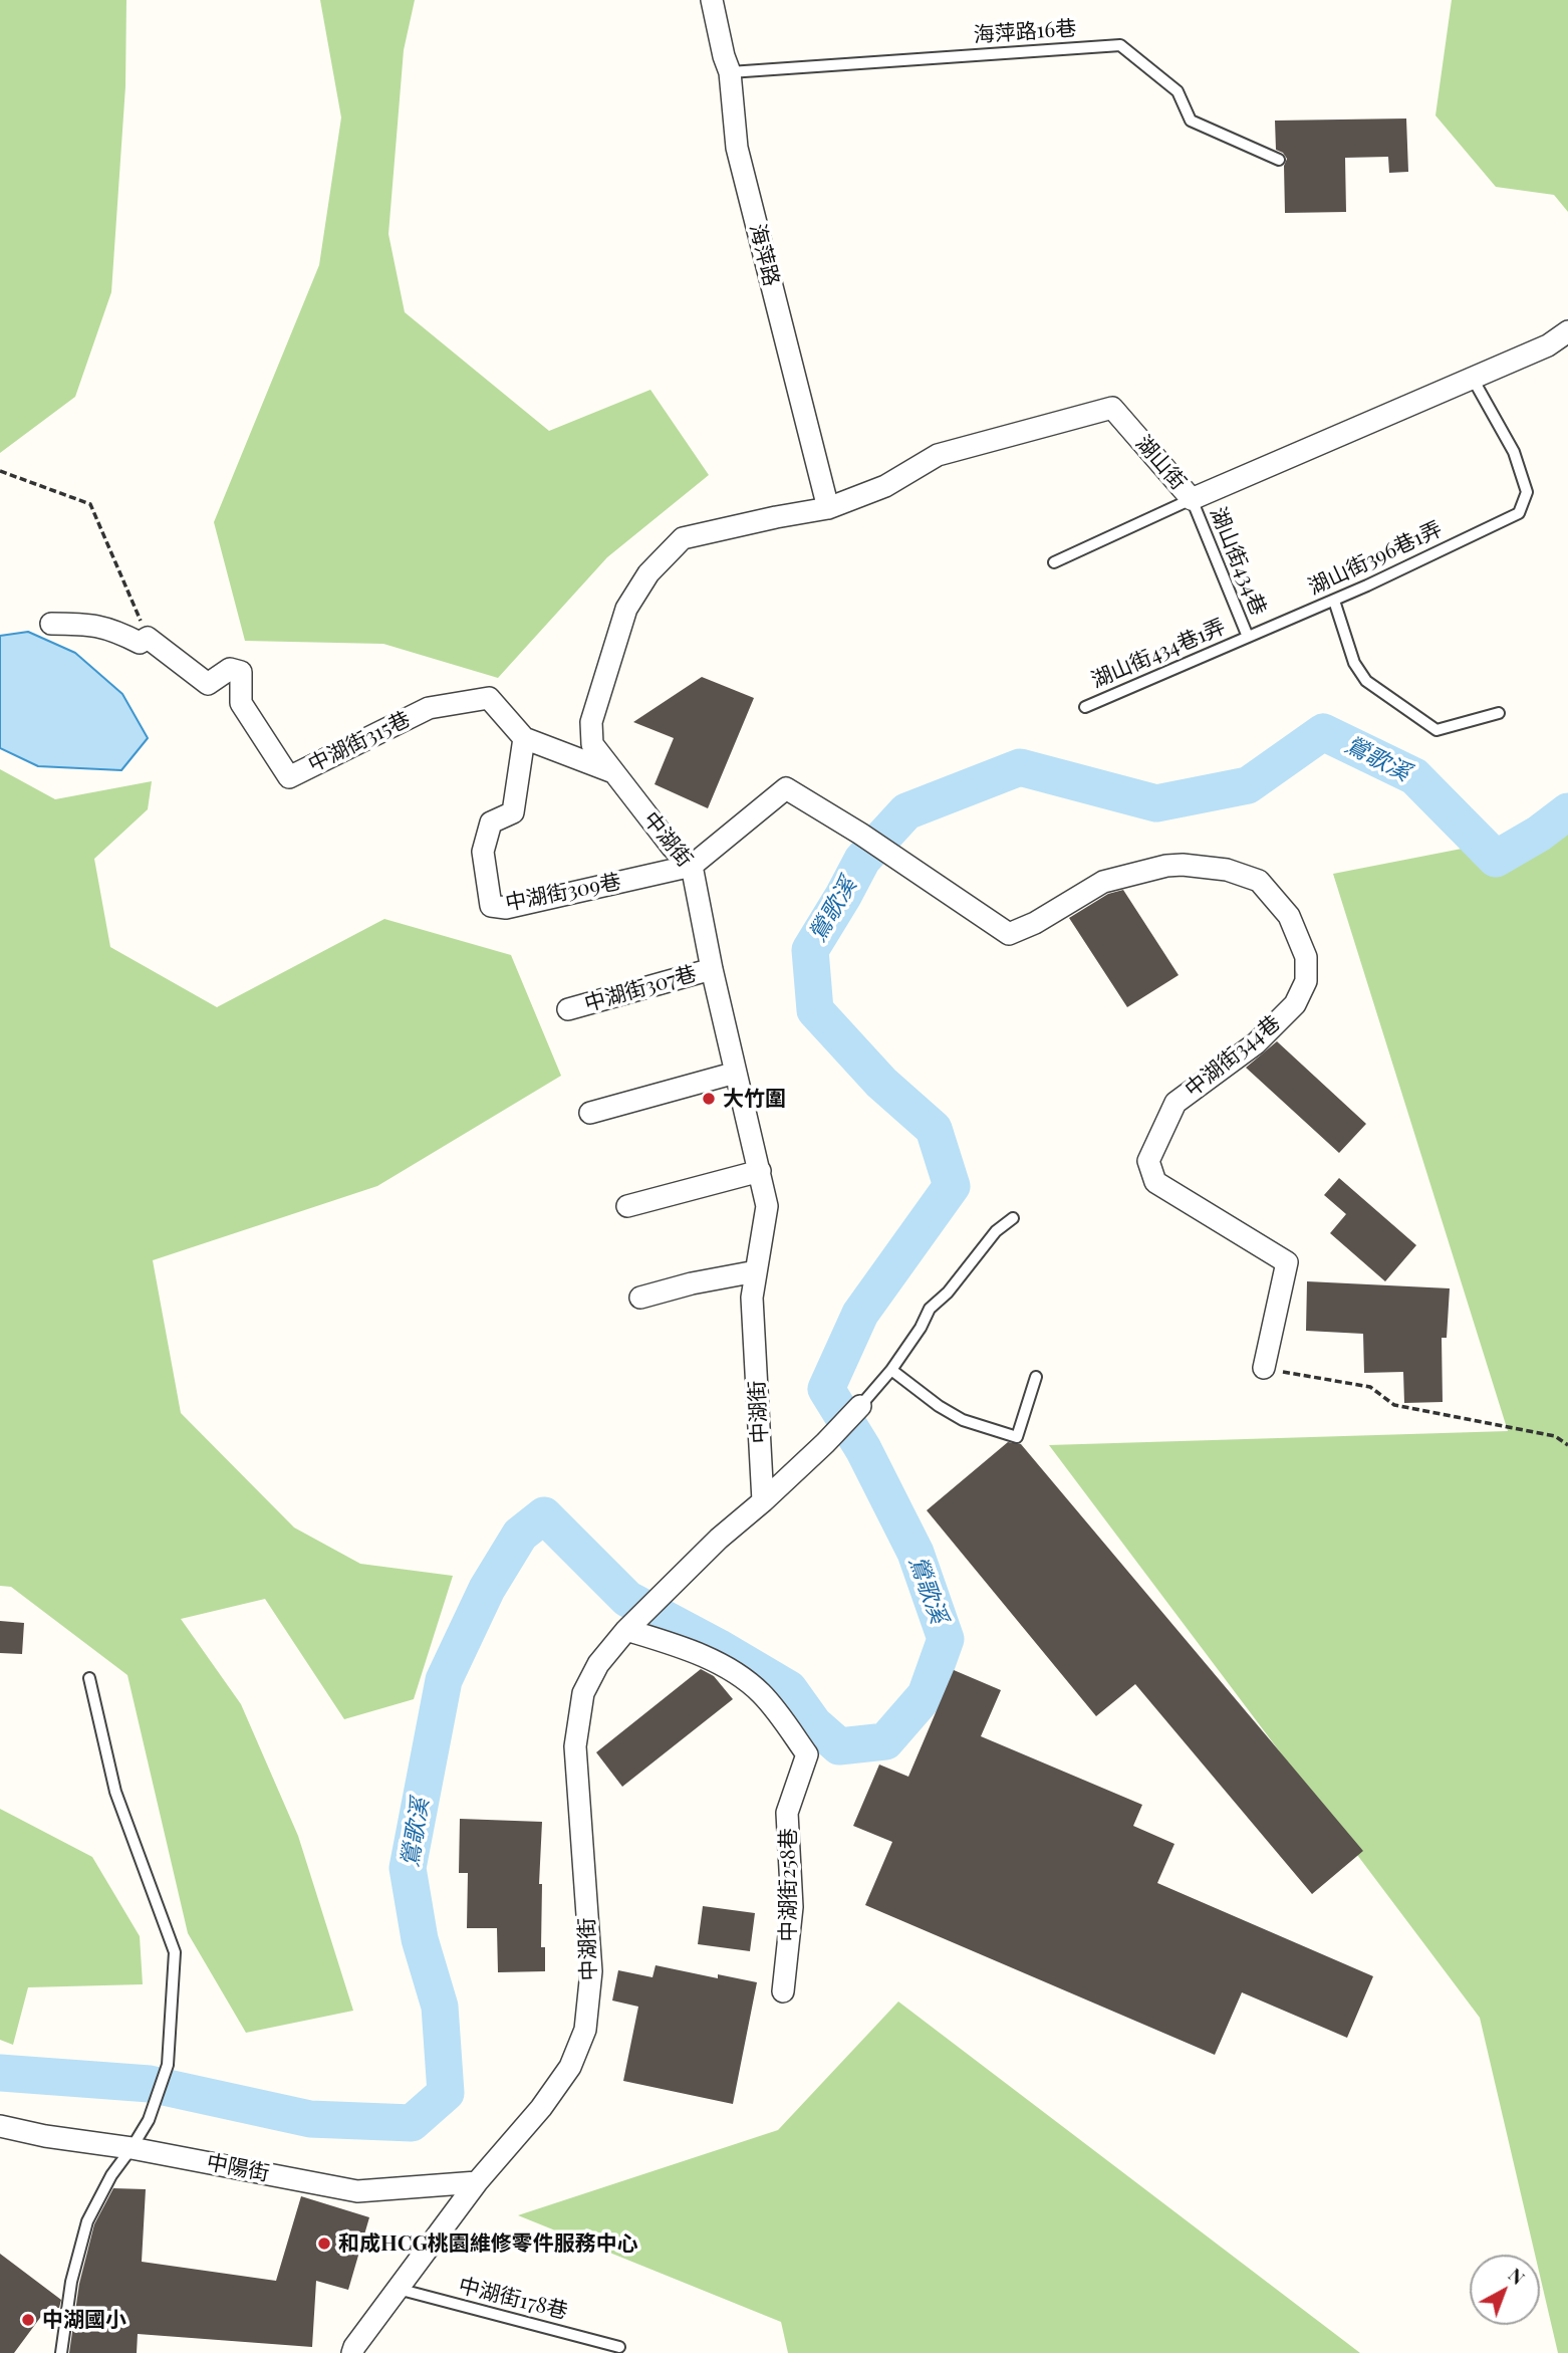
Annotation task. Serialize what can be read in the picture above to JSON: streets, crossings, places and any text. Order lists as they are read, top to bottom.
{
  "streets": {
    "street": [
      "海萍路",
      "湖山街",
      "中湖街315巷",
      "中湖街",
      "中湖街309巷",
      "中湖街307巷",
      "中湖街344巷",
      "中湖街258巷",
      "中陽街"
    ],
    "lane": [
      "海萍路16巷",
      "湖山街396巷1弄",
      "湖山街434巷",
      "湖山街434巷1弄",
      "中湖街178巷"
    ]
  },
  "crossings": [
    ["海萍路16巷", "海萍路"],
    ["海萍路", "湖山街"],
    ["海萍路", "中湖街"],
    ["湖山街", "湖山街396巷1弄"],
    ["湖山街", "湖山街434巷"],
    ["湖山街", "中湖街"],
    ["湖山街396巷1弄", "湖山街434巷"],
    ["湖山街396巷1弄", "湖山街434巷1弄"],
    ["湖山街434巷", "湖山街434巷1弄"],
    ["中湖街315巷", "中湖街"],
    ["中湖街315巷", "中湖街309巷"],
    ["中湖街", "中湖街309巷"],
    ["中湖街", "中湖街307巷"],
    ["中湖街", "中湖街344巷"],
    ["中湖街", "中湖街258巷"],
    ["中湖街", "中陽街"],
    ["中湖街", "中湖街178巷"],
    ["中湖街309巷", "中湖街344巷"]
  ],
  "water": ["鶯歌溪"],
  "places": ["大竹圍", "和成HCG桃園維修零件服務中心", "中湖國小"],
  "north": "top right"
}
